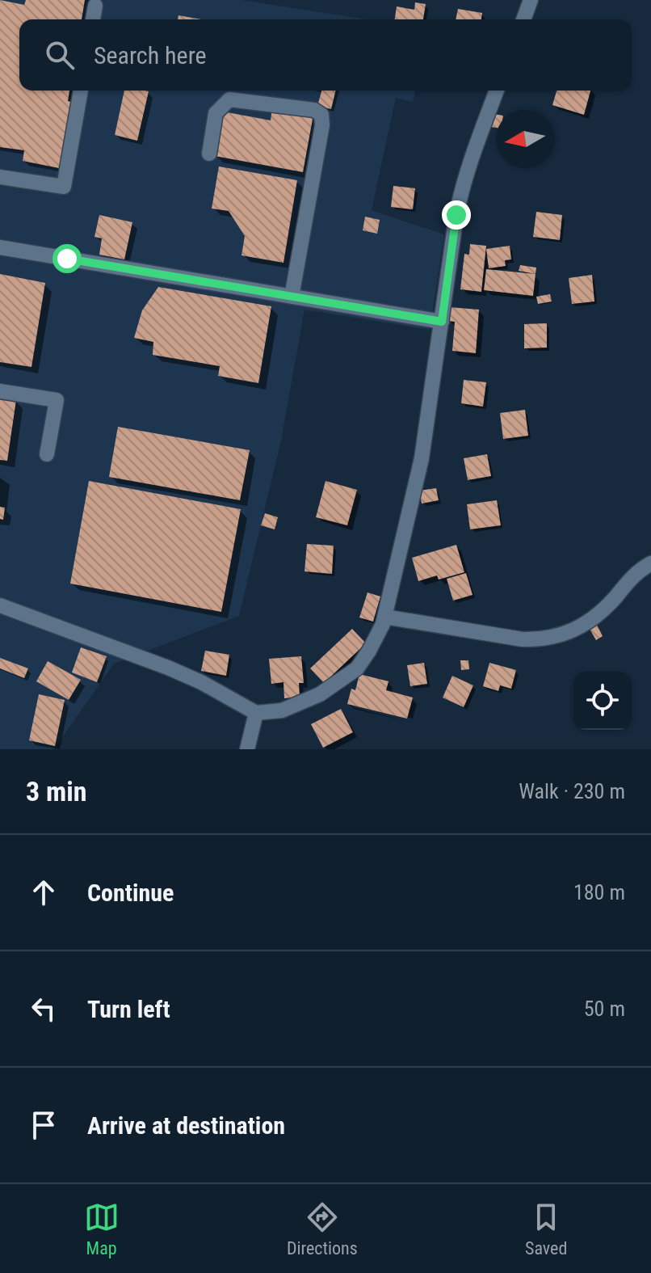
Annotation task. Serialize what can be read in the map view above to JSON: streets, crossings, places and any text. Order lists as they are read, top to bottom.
{
  "north": "left",
  "page": {
    "search": "Search here",
    "heading": ["3 min", "Walk · 230 m"],
    "list": [
      ["Continue", "180 m"],
      ["Turn left", "50 m"],
      "Arrive at destination"
    ],
    "nav": ["Map", "Directions", "Saved"]
  }
}
